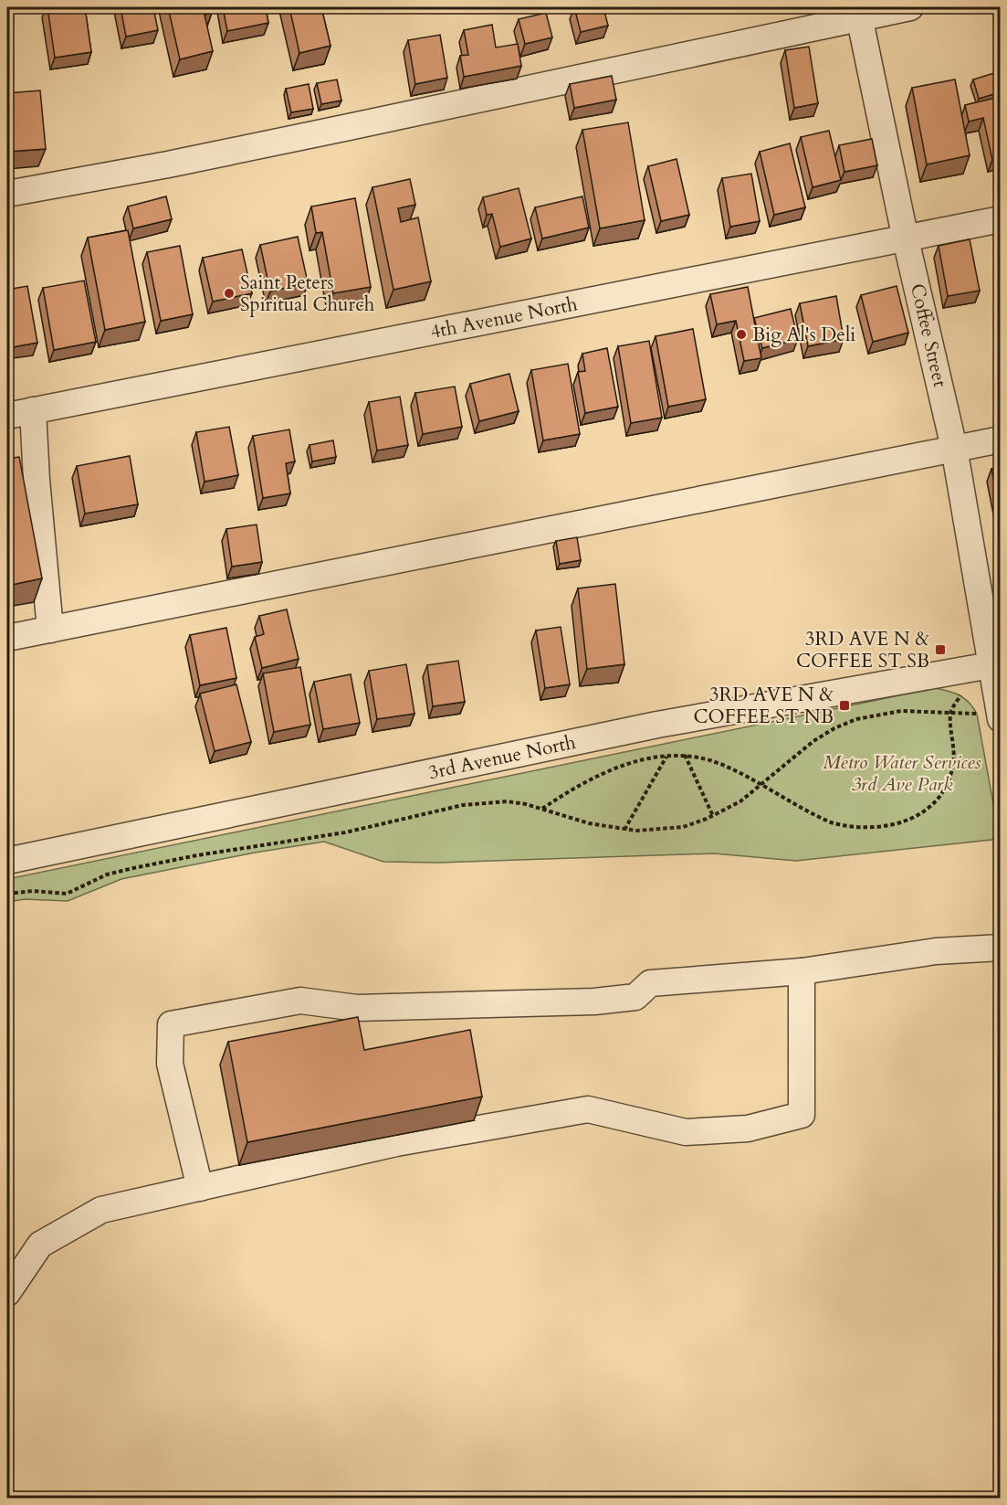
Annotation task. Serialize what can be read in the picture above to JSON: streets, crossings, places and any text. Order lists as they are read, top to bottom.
{
  "streets": {
    "street": ["4th Avenue North", "Coffee Street", "3rd Avenue North"]
  },
  "crossings": [
    ["4th Avenue North", "Coffee Street"],
    ["Coffee Street", "3rd Avenue North"]
  ],
  "parks": ["Metro Water Services 3rd Ave Park"],
  "places": {
    "other": ["Saint Peters Spiritual Church", "Big Al's Deli"],
    "transit": ["3RD AVE N & COFFEE ST SB", "3RD AVE N & COFFEE ST NB"]
  }
}
